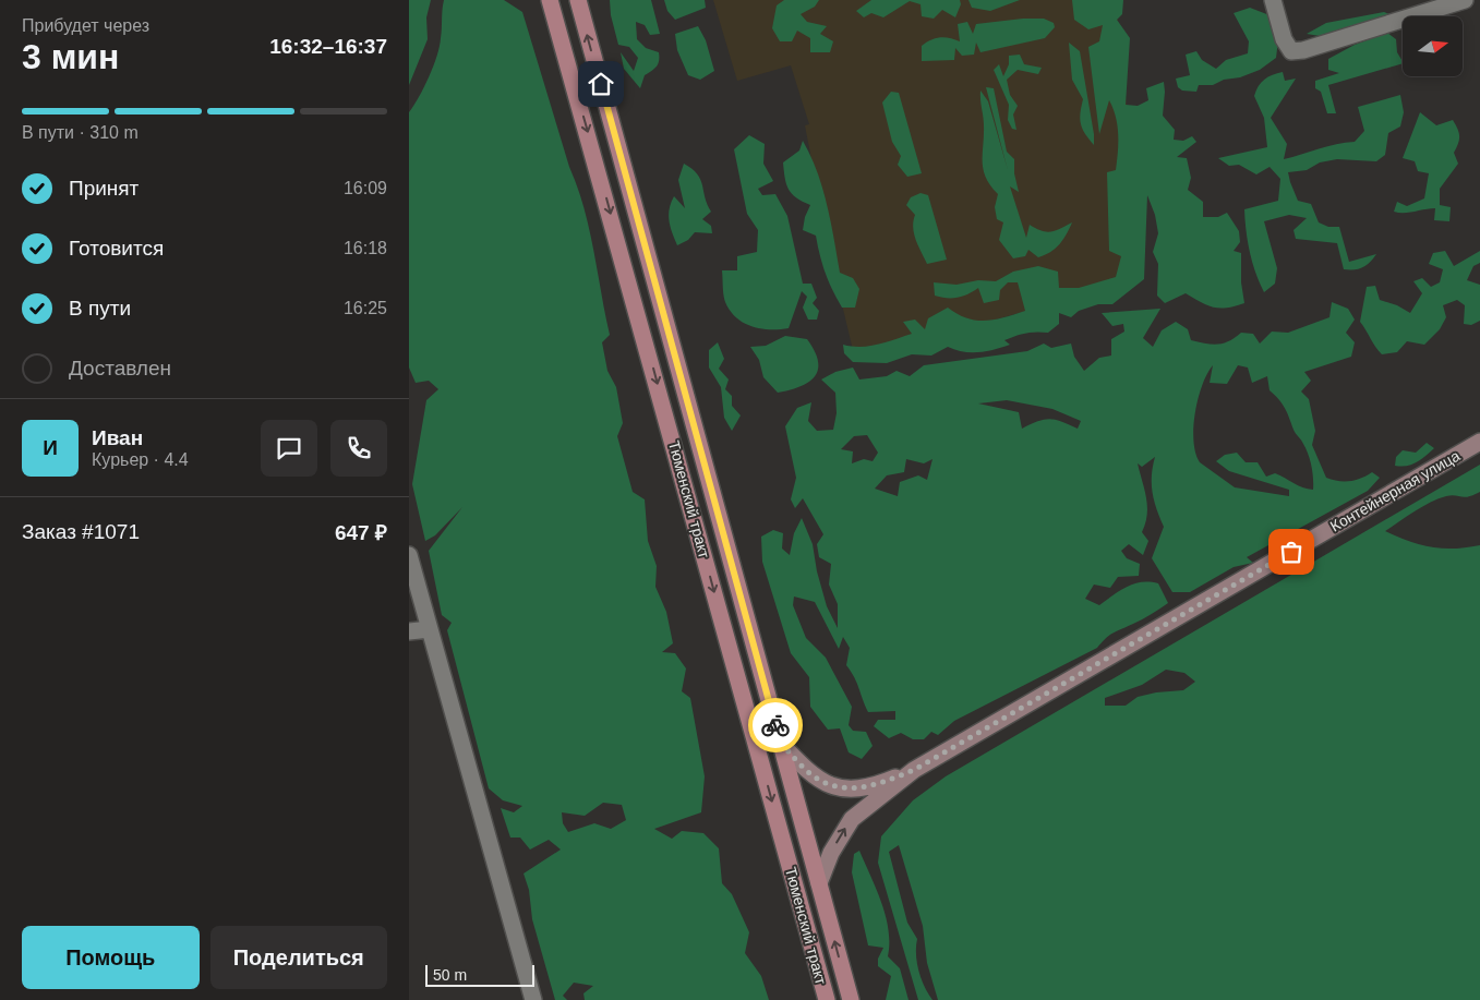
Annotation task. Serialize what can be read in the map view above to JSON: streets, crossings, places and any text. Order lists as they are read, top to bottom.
{
  "streets": {
    "main road": ["Тюменский тракт"],
    "street": ["Контейнерная улица"]
  },
  "crossings": [
    ["Контейнерная улица", "Тюменский тракт"]
  ],
  "scale_bar": "50 m",
  "north": "right",
  "page": {
    "heading": ["3 мин", "Прибудет через", "16:32–16:37"],
    "panel": [
      "Иван",
      "Курьер · 4.4",
      "Заказ #1071",
      "647 ₽"
    ],
    "bar": "В пути · 310 m",
    "list": [
      ["Принят", "16:09"],
      ["Готовится", "16:18"],
      ["В пути", "16:25"],
      "Доставлен"
    ],
    "round": "И",
    "buttons": ["Помощь", "Поделиться"],
    "scale": "50 m"
  }
}
